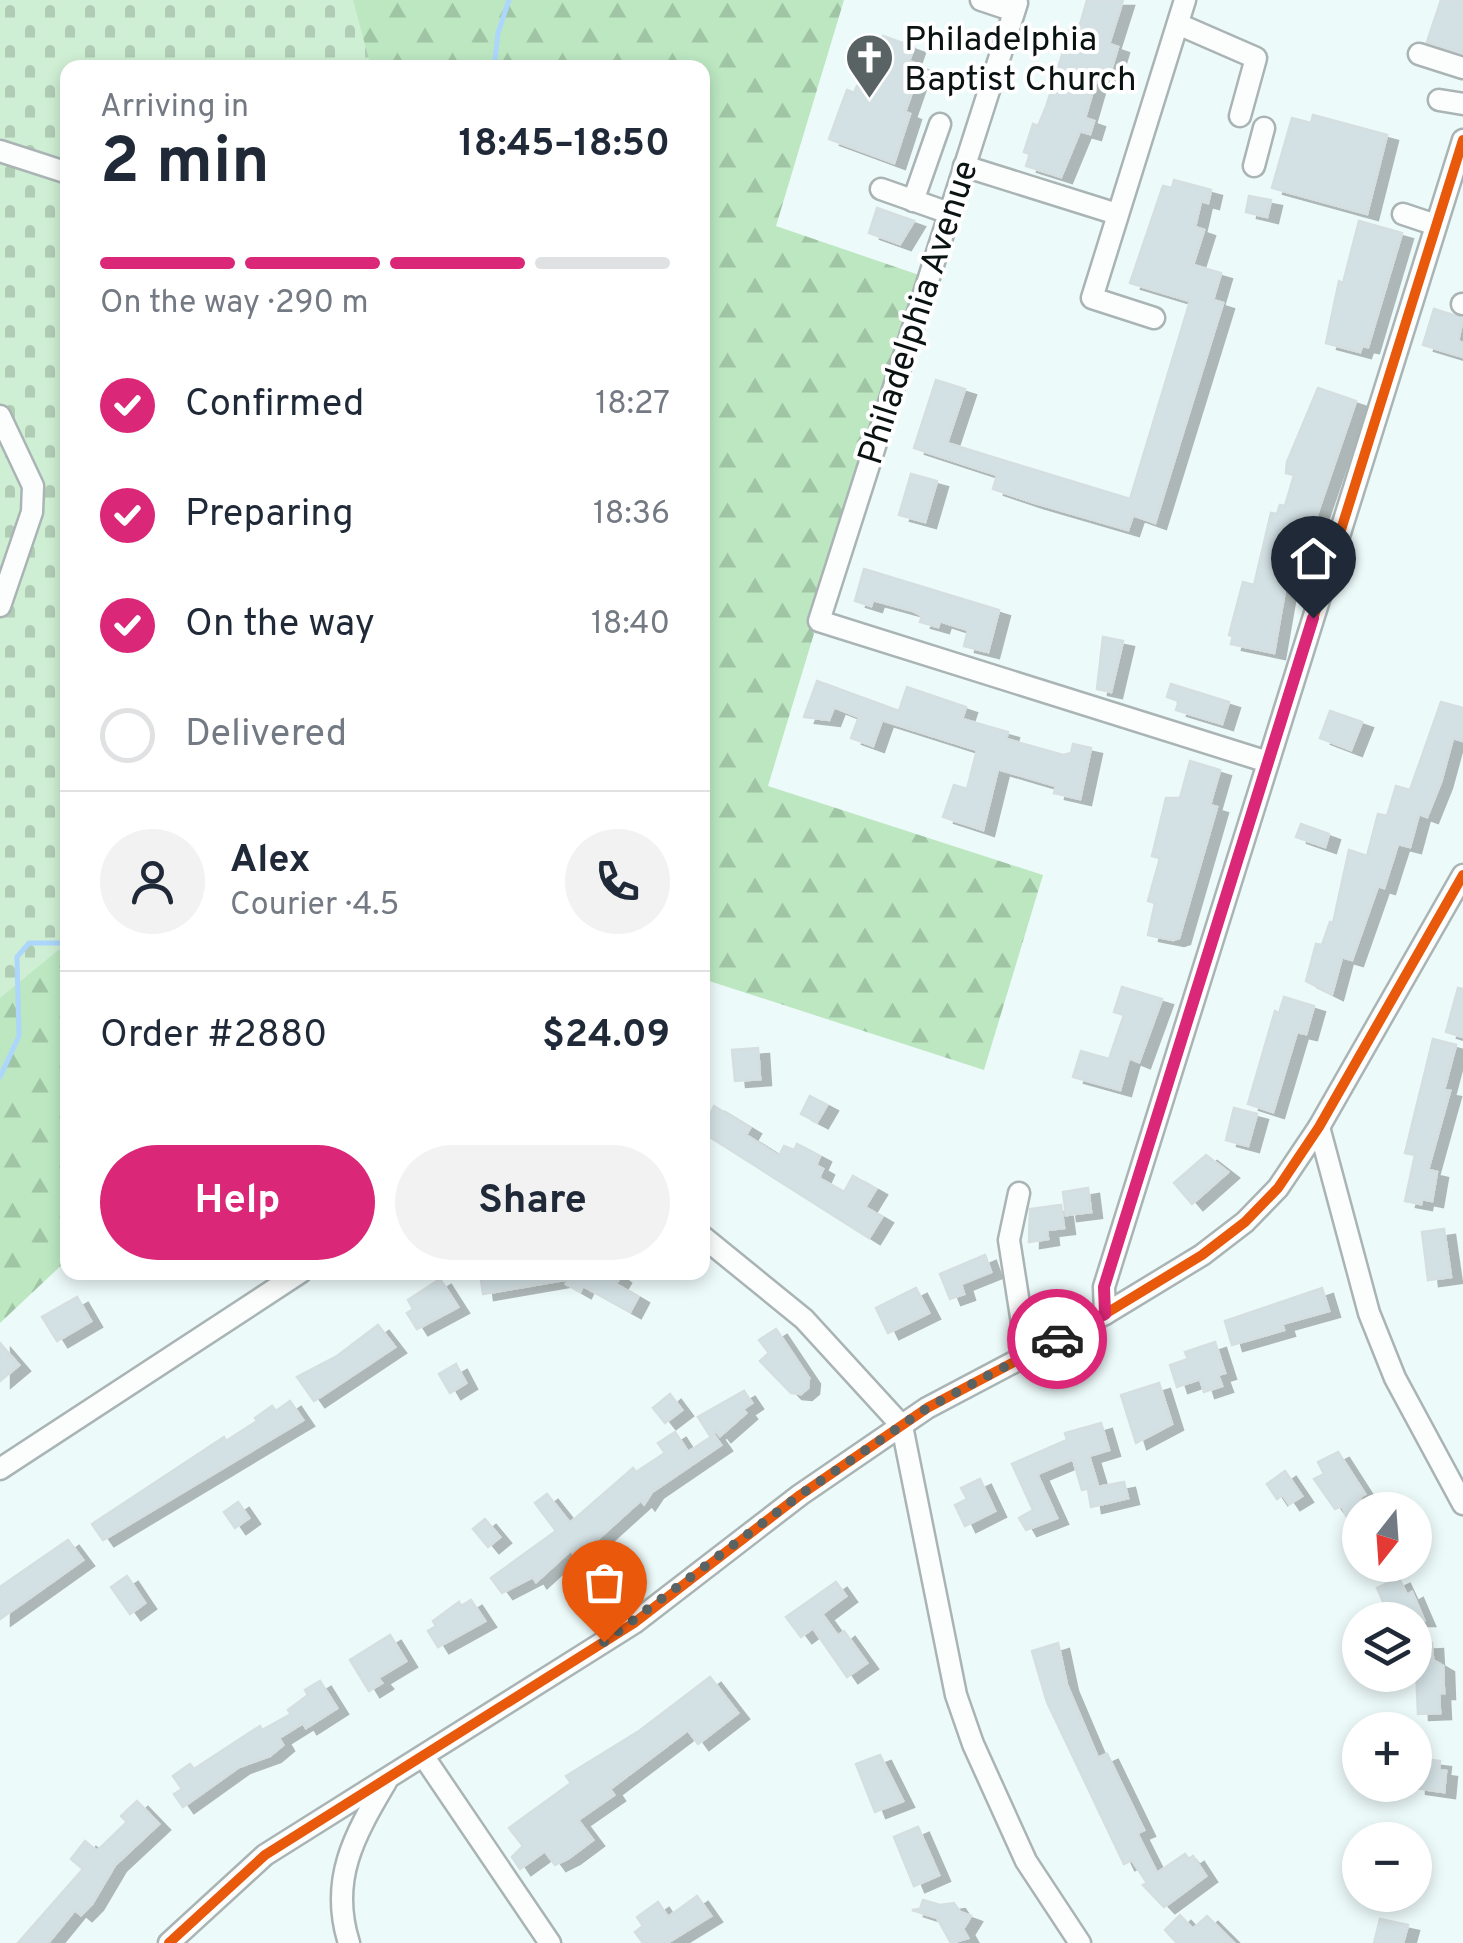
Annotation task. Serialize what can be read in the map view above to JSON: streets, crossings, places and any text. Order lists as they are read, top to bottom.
{
  "streets": {
    "street": ["Philadelphia Avenue"]
  },
  "places": {
    "church": ["Philadelphia Baptist Church"]
  },
  "north": "bottom",
  "page": {
    "heading": ["2 min", "Arriving in", "18:45–18:50"],
    "panel": [
      "Alex",
      "Courier · 4.5",
      "Order #2880",
      "$24.09"
    ],
    "bar": "On the way · 290 m",
    "list": [
      ["Confirmed", "18:27"],
      ["Preparing", "18:36"],
      ["On the way", "18:40"],
      "Delivered"
    ],
    "buttons": ["Help", "Share"],
    "map_buttons": ["+", "−"]
  }
}
